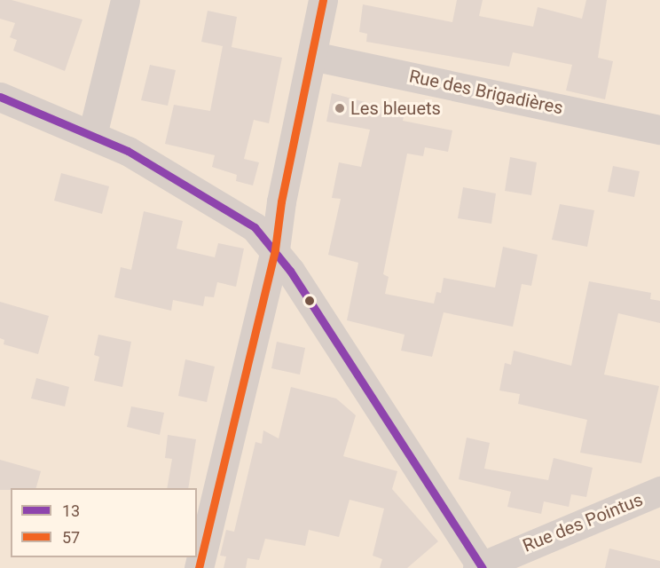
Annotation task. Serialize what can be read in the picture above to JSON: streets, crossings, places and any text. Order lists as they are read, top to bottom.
{
  "streets": {
    "street": ["Rue des Brigadières", "Rue des Pointus"]
  },
  "places": ["Les bleuets"],
  "lines": ["transit line 57", "transit line 13"],
  "legend": ["13", "57"]
}
